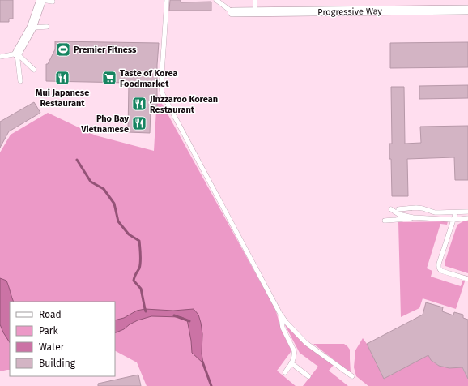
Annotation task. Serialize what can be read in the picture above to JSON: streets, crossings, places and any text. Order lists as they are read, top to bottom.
{
  "streets": {
    "street": ["Progressive Way"]
  },
  "places": {
    "sports": ["Premier Fitness"],
    "restaurant": ["Mui Japanese Restaurant", "Jinzzaroo Korean Restaurant", "Pho Bay Vietnamese"],
    "supermarket": ["Taste of Korea Foodmarket"]
  },
  "legend": [
    "Road",
    "Park",
    "Water",
    "Building"
  ]
}
